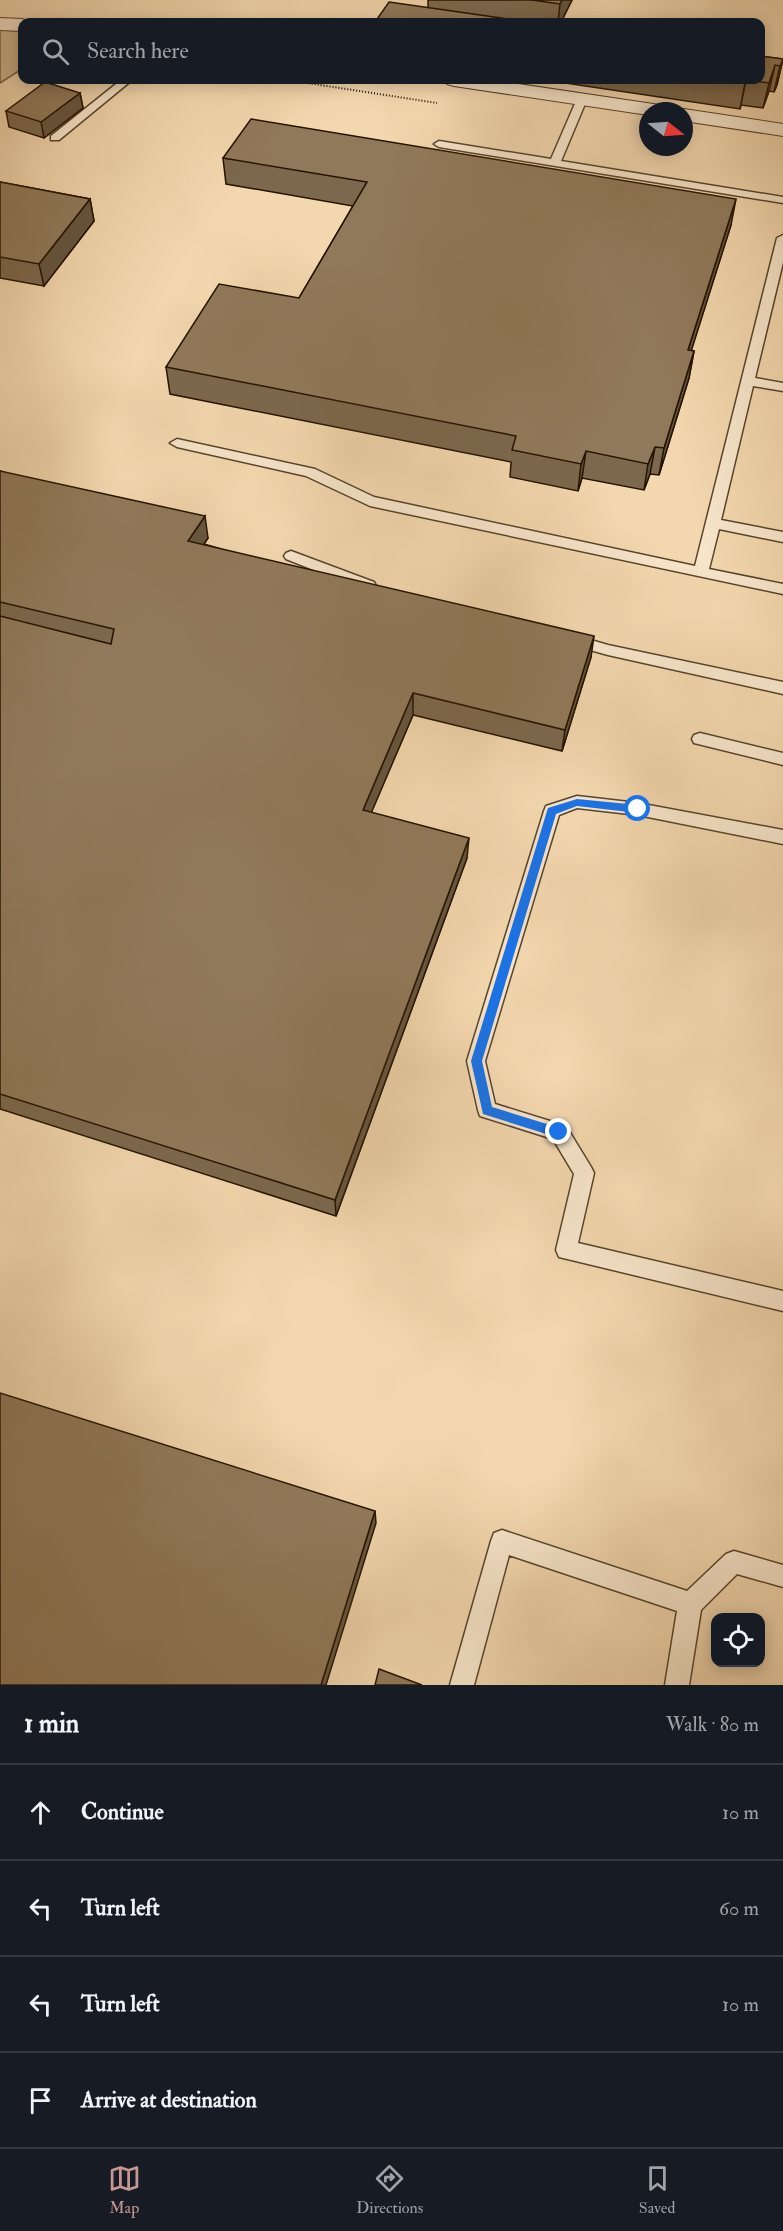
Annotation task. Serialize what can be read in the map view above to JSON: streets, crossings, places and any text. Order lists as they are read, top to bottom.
{
  "north": "right",
  "page": {
    "search": "Search here",
    "heading": ["1 min", "Walk · 80 m"],
    "list": [
      ["Continue", "10 m"],
      ["Turn left", "60 m"],
      ["Turn left", "10 m"],
      "Arrive at destination"
    ],
    "nav": ["Map", "Directions", "Saved"]
  }
}
